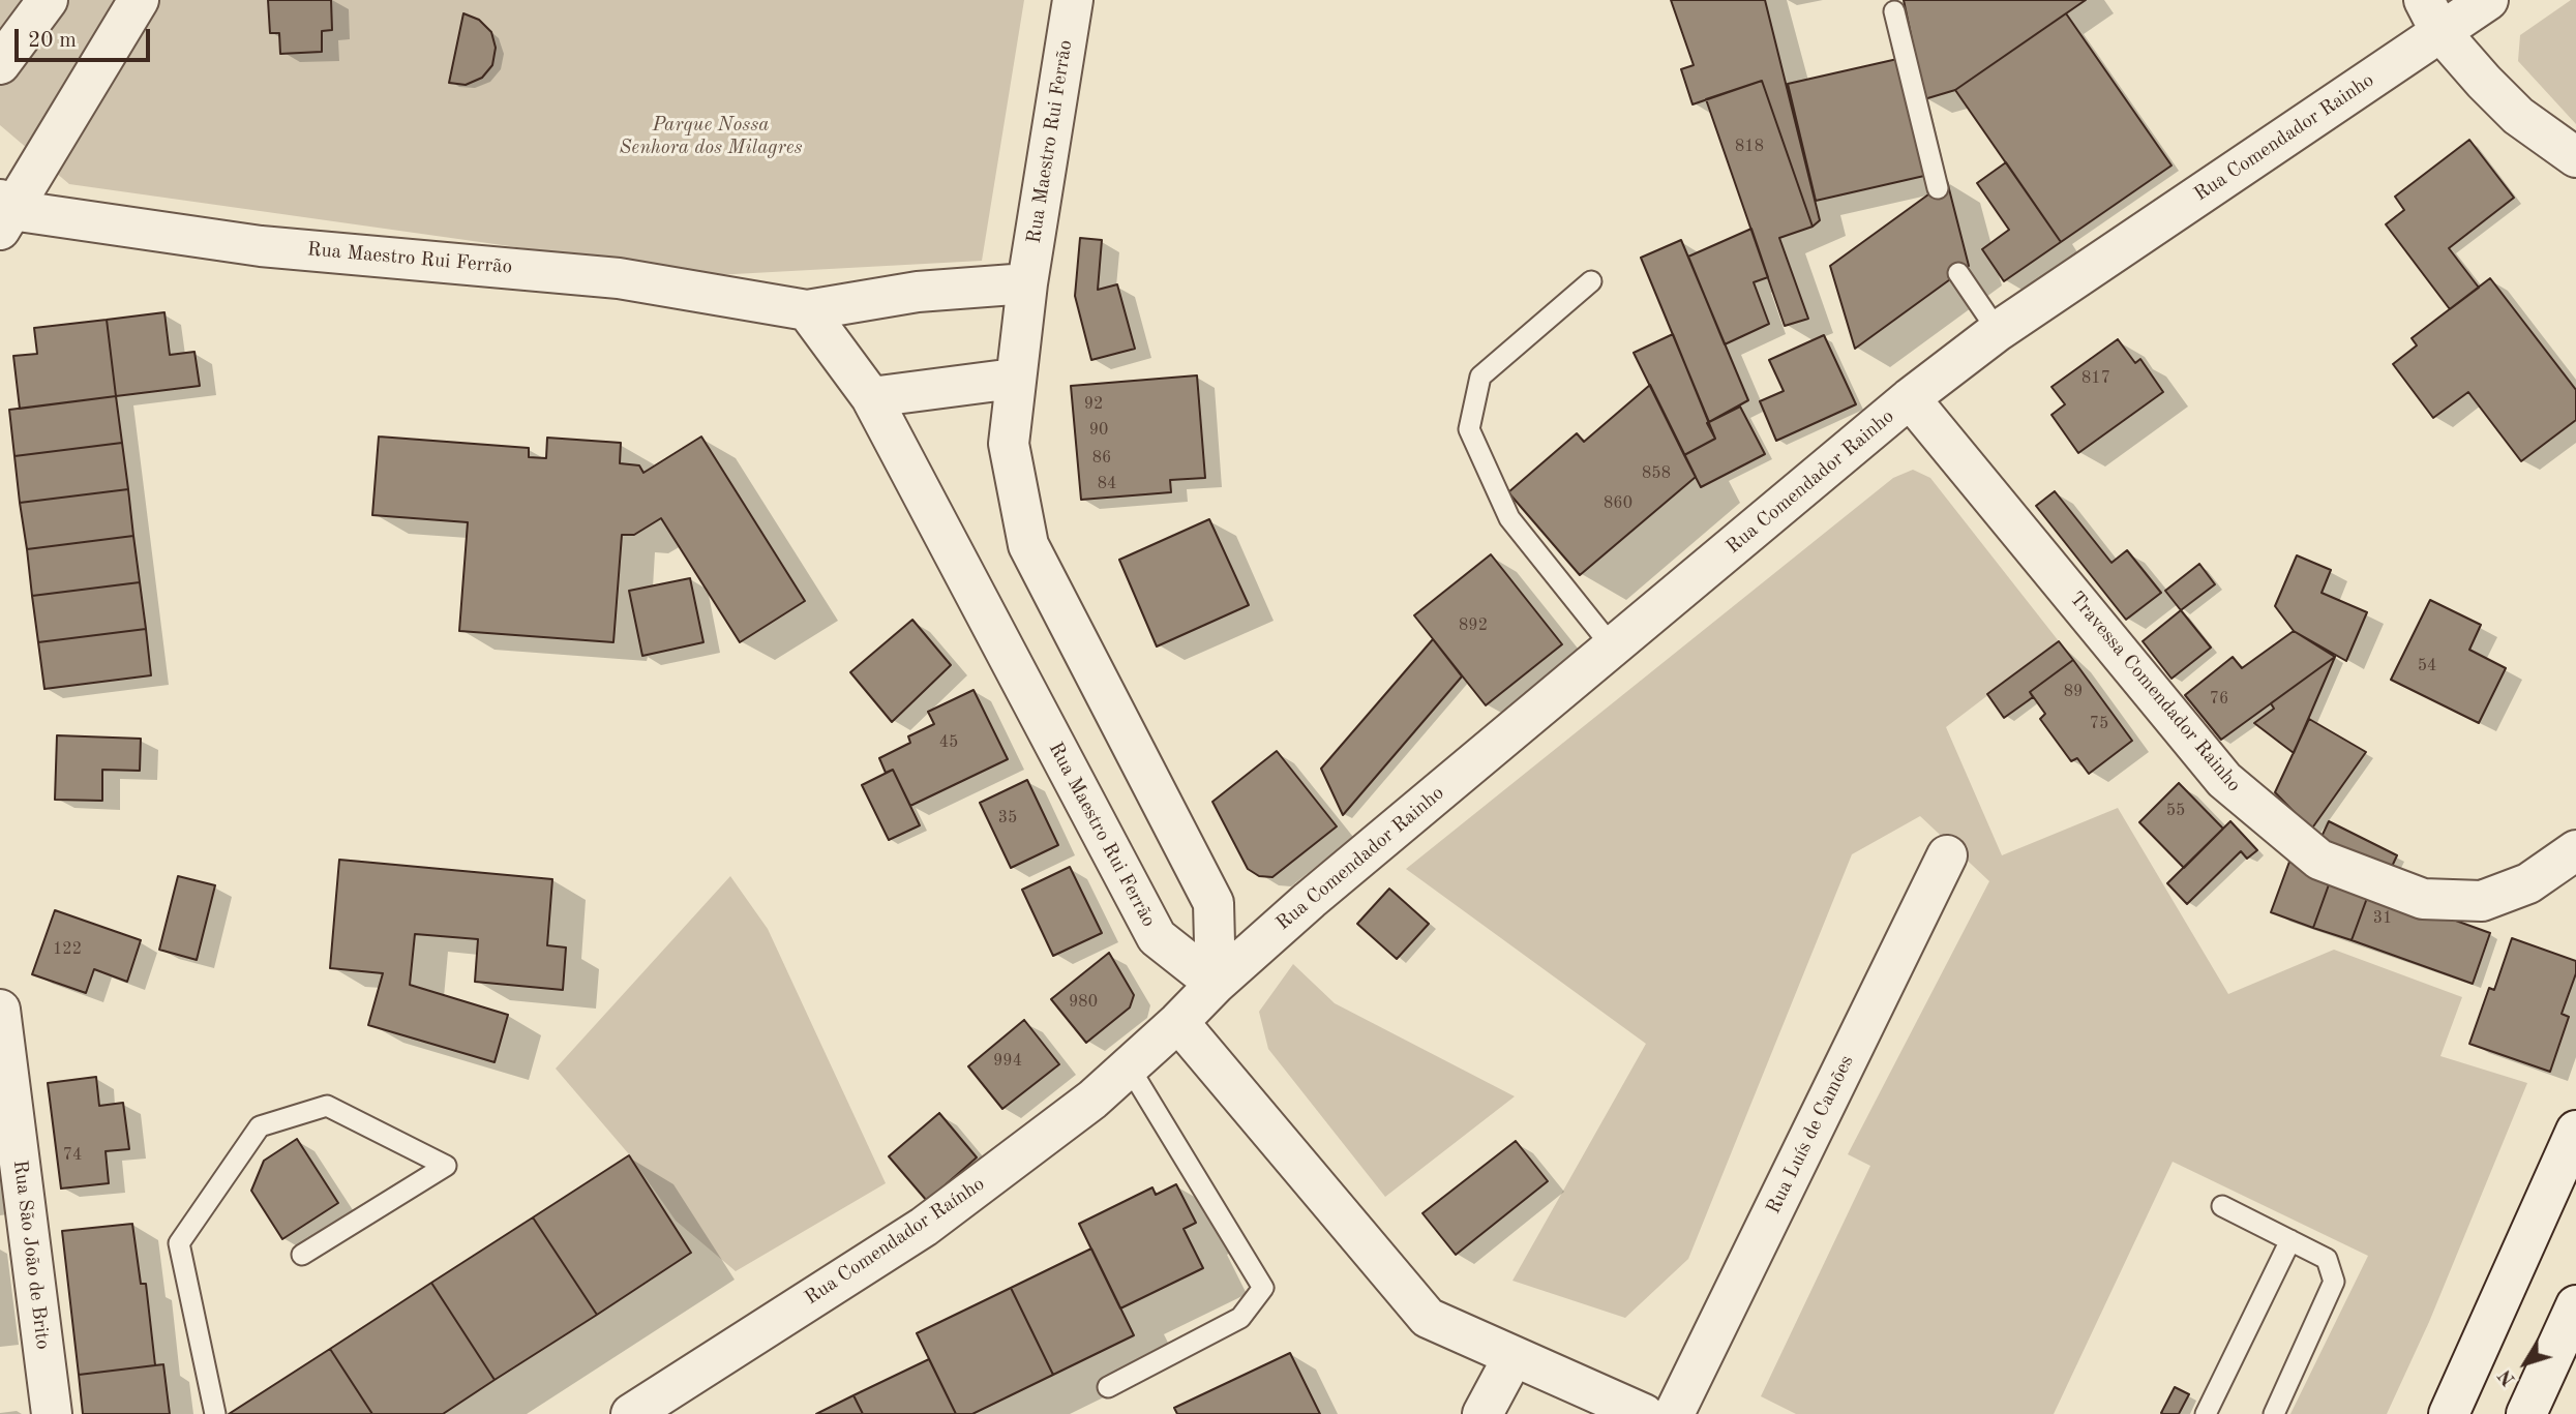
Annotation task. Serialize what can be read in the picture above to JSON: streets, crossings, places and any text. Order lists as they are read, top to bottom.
{
  "streets": {
    "street": [
      "Rua Comendador Rainho",
      "Rua Maestro Rui Ferrão",
      "Travessa Comendador Rainho",
      "Rua Luís de Camões",
      "Rua Comendador Raínho",
      "Rua São João de Brito"
    ]
  },
  "crossings": [
    ["Rua Comendador Rainho", "Rua Maestro Rui Ferrão"],
    ["Rua Comendador Rainho", "Travessa Comendador Rainho"],
    ["Rua Comendador Rainho", "Rua Comendador Raínho"]
  ],
  "parks": ["Parque Nossa Senhora dos Milagres"],
  "house_numbers": [
    "818",
    "817",
    "92",
    "90",
    "86",
    "858",
    "84",
    "860",
    "892",
    "54",
    "89",
    "76",
    "75",
    "45",
    "55",
    "35",
    "31",
    "122",
    "980",
    "994",
    "74"
  ],
  "scale_bar": "20 m",
  "north": "bottom left"
}
